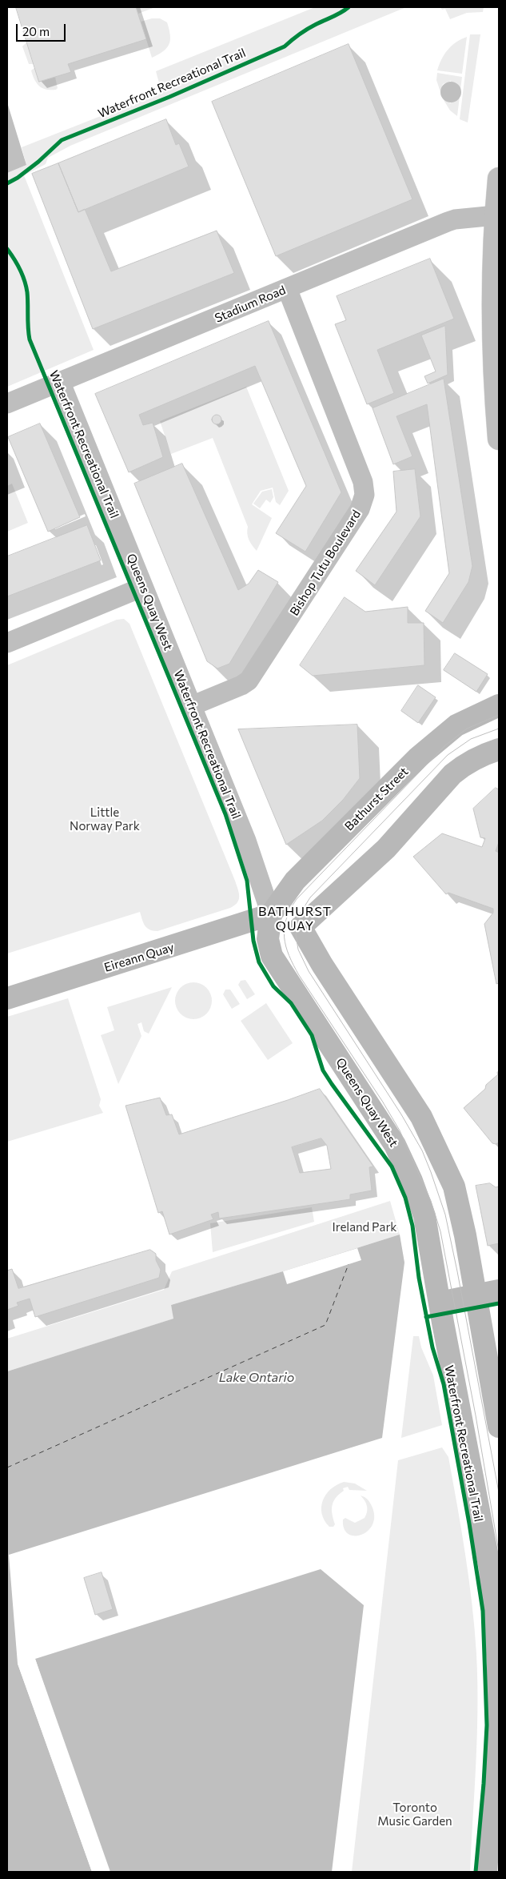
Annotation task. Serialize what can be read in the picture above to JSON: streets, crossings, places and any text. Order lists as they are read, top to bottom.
{
  "streets": {
    "street": [
      "Stadium Road",
      "Bishop Tutu Boulevard",
      "Queens Quay West",
      "Bathurst Street",
      "Eireann Quay"
    ],
    "cycle path": ["Waterfront Recreational Trail"]
  },
  "crossings": [
    ["Stadium Road", "Bishop Tutu Boulevard"],
    ["Stadium Road", "Queens Quay West"],
    ["Bishop Tutu Boulevard", "Queens Quay West"],
    ["Queens Quay West", "Bathurst Street"],
    ["Queens Quay West", "Eireann Quay"],
    ["Bathurst Street", "Eireann Quay"]
  ],
  "districts": ["BATHURST QUAY"],
  "water": ["Lake Ontario"],
  "parks": ["Little Norway Park", "Ireland Park", "Toronto Music Garden"],
  "scale_bar": "20 m"
}
